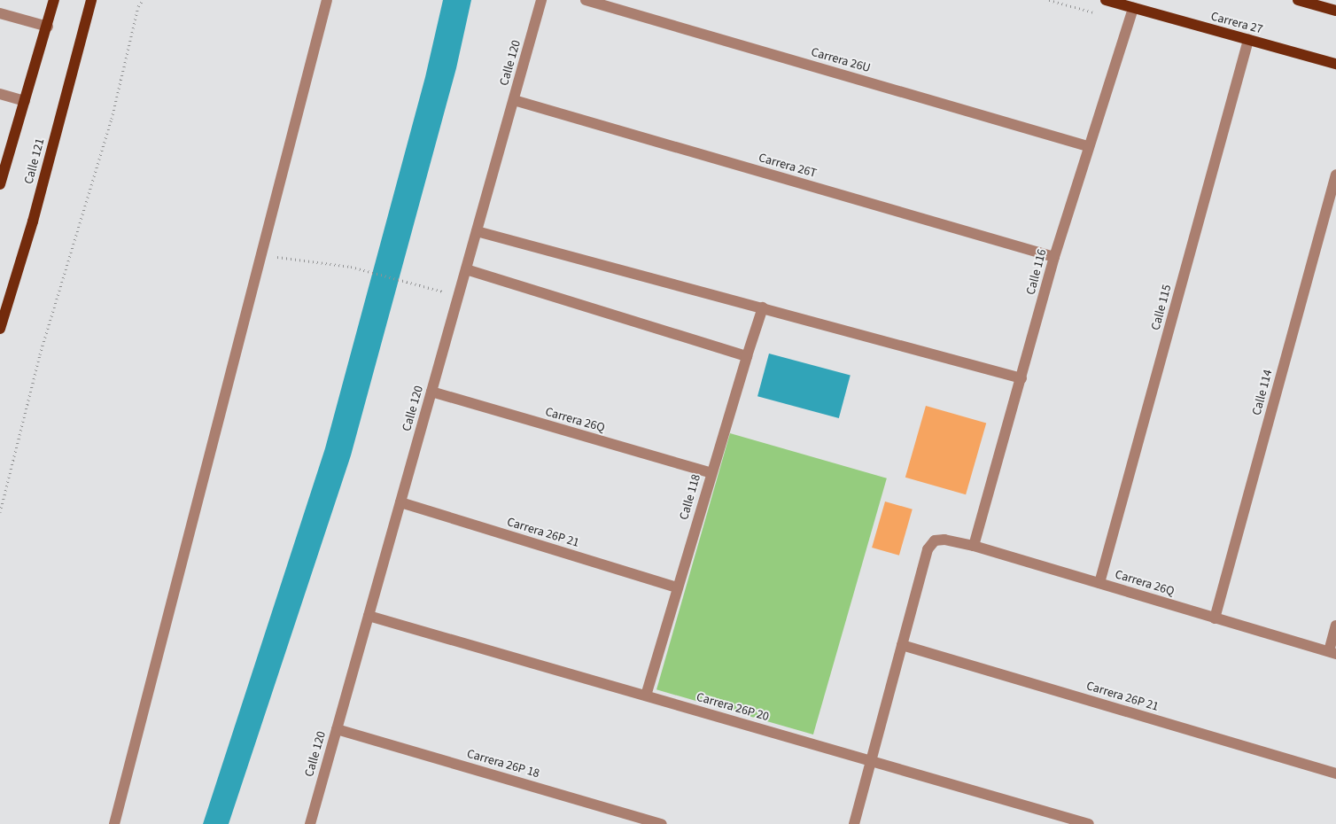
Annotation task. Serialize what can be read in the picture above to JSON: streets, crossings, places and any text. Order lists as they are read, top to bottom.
{
  "streets": {
    "main road": ["Carrera 27", "Calle 121"],
    "street": [
      "Carrera 26U",
      "Calle 120",
      "Carrera 26T",
      "Calle 116",
      "Calle 115",
      "Calle 114",
      "Carrera 26Q",
      "Calle 118",
      "Carrera 26P 21",
      "Carrera 26P 20",
      "Carrera 26P 18"
    ]
  },
  "crossings": [
    ["Carrera 27", "Calle 116"],
    ["Carrera 27", "Calle 115"],
    ["Carrera 26U", "Calle 116"],
    ["Calle 120", "Carrera 26T"],
    ["Calle 120", "Carrera 26Q"],
    ["Calle 120", "Carrera 26P 21"],
    ["Calle 120", "Carrera 26P 20"],
    ["Calle 120", "Carrera 26P 18"],
    ["Carrera 26T", "Calle 116"],
    ["Calle 116", "Carrera 26Q"],
    ["Calle 115", "Carrera 26Q"],
    ["Calle 114", "Carrera 26Q"],
    ["Carrera 26Q", "Calle 118"],
    ["Carrera 26Q", "Carrera 26P 21"],
    ["Calle 118", "Carrera 26P 21"],
    ["Calle 118", "Carrera 26P 20"]
  ]
}
